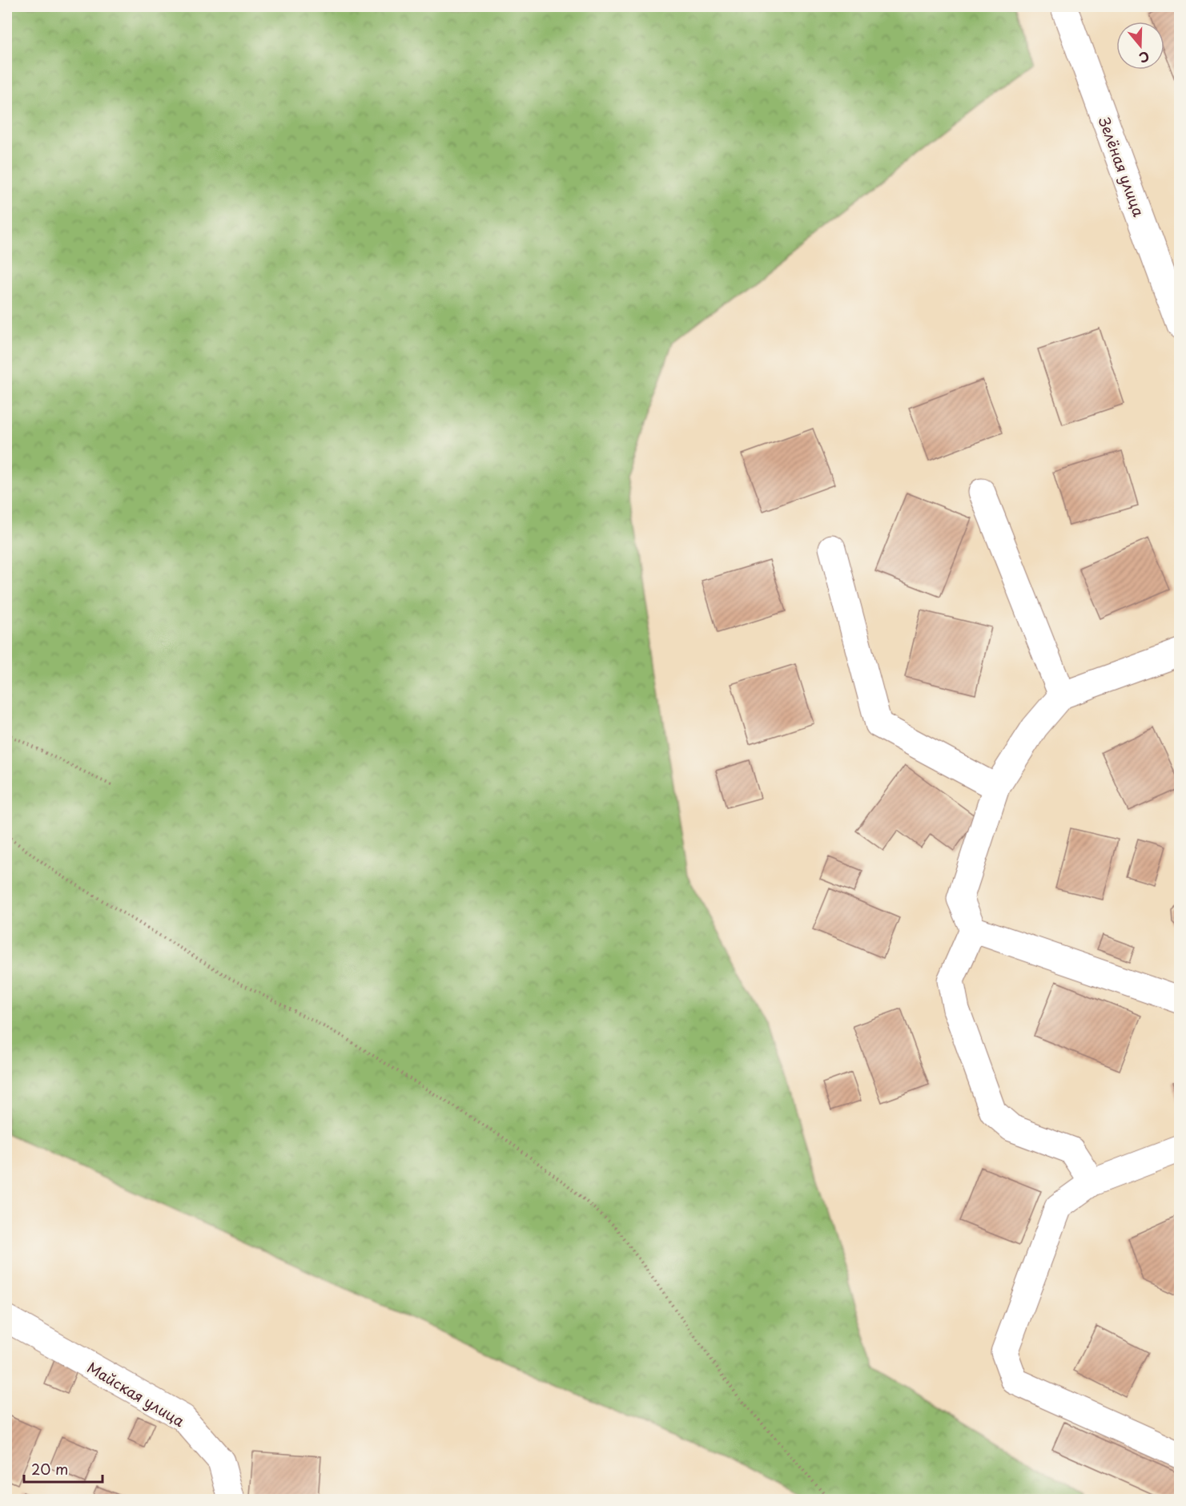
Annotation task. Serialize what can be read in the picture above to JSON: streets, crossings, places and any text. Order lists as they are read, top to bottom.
{
  "streets": {
    "street": ["Зелёная улица", "Майская улица"]
  },
  "scale_bar": "20 m",
  "north": "bottom"
}
